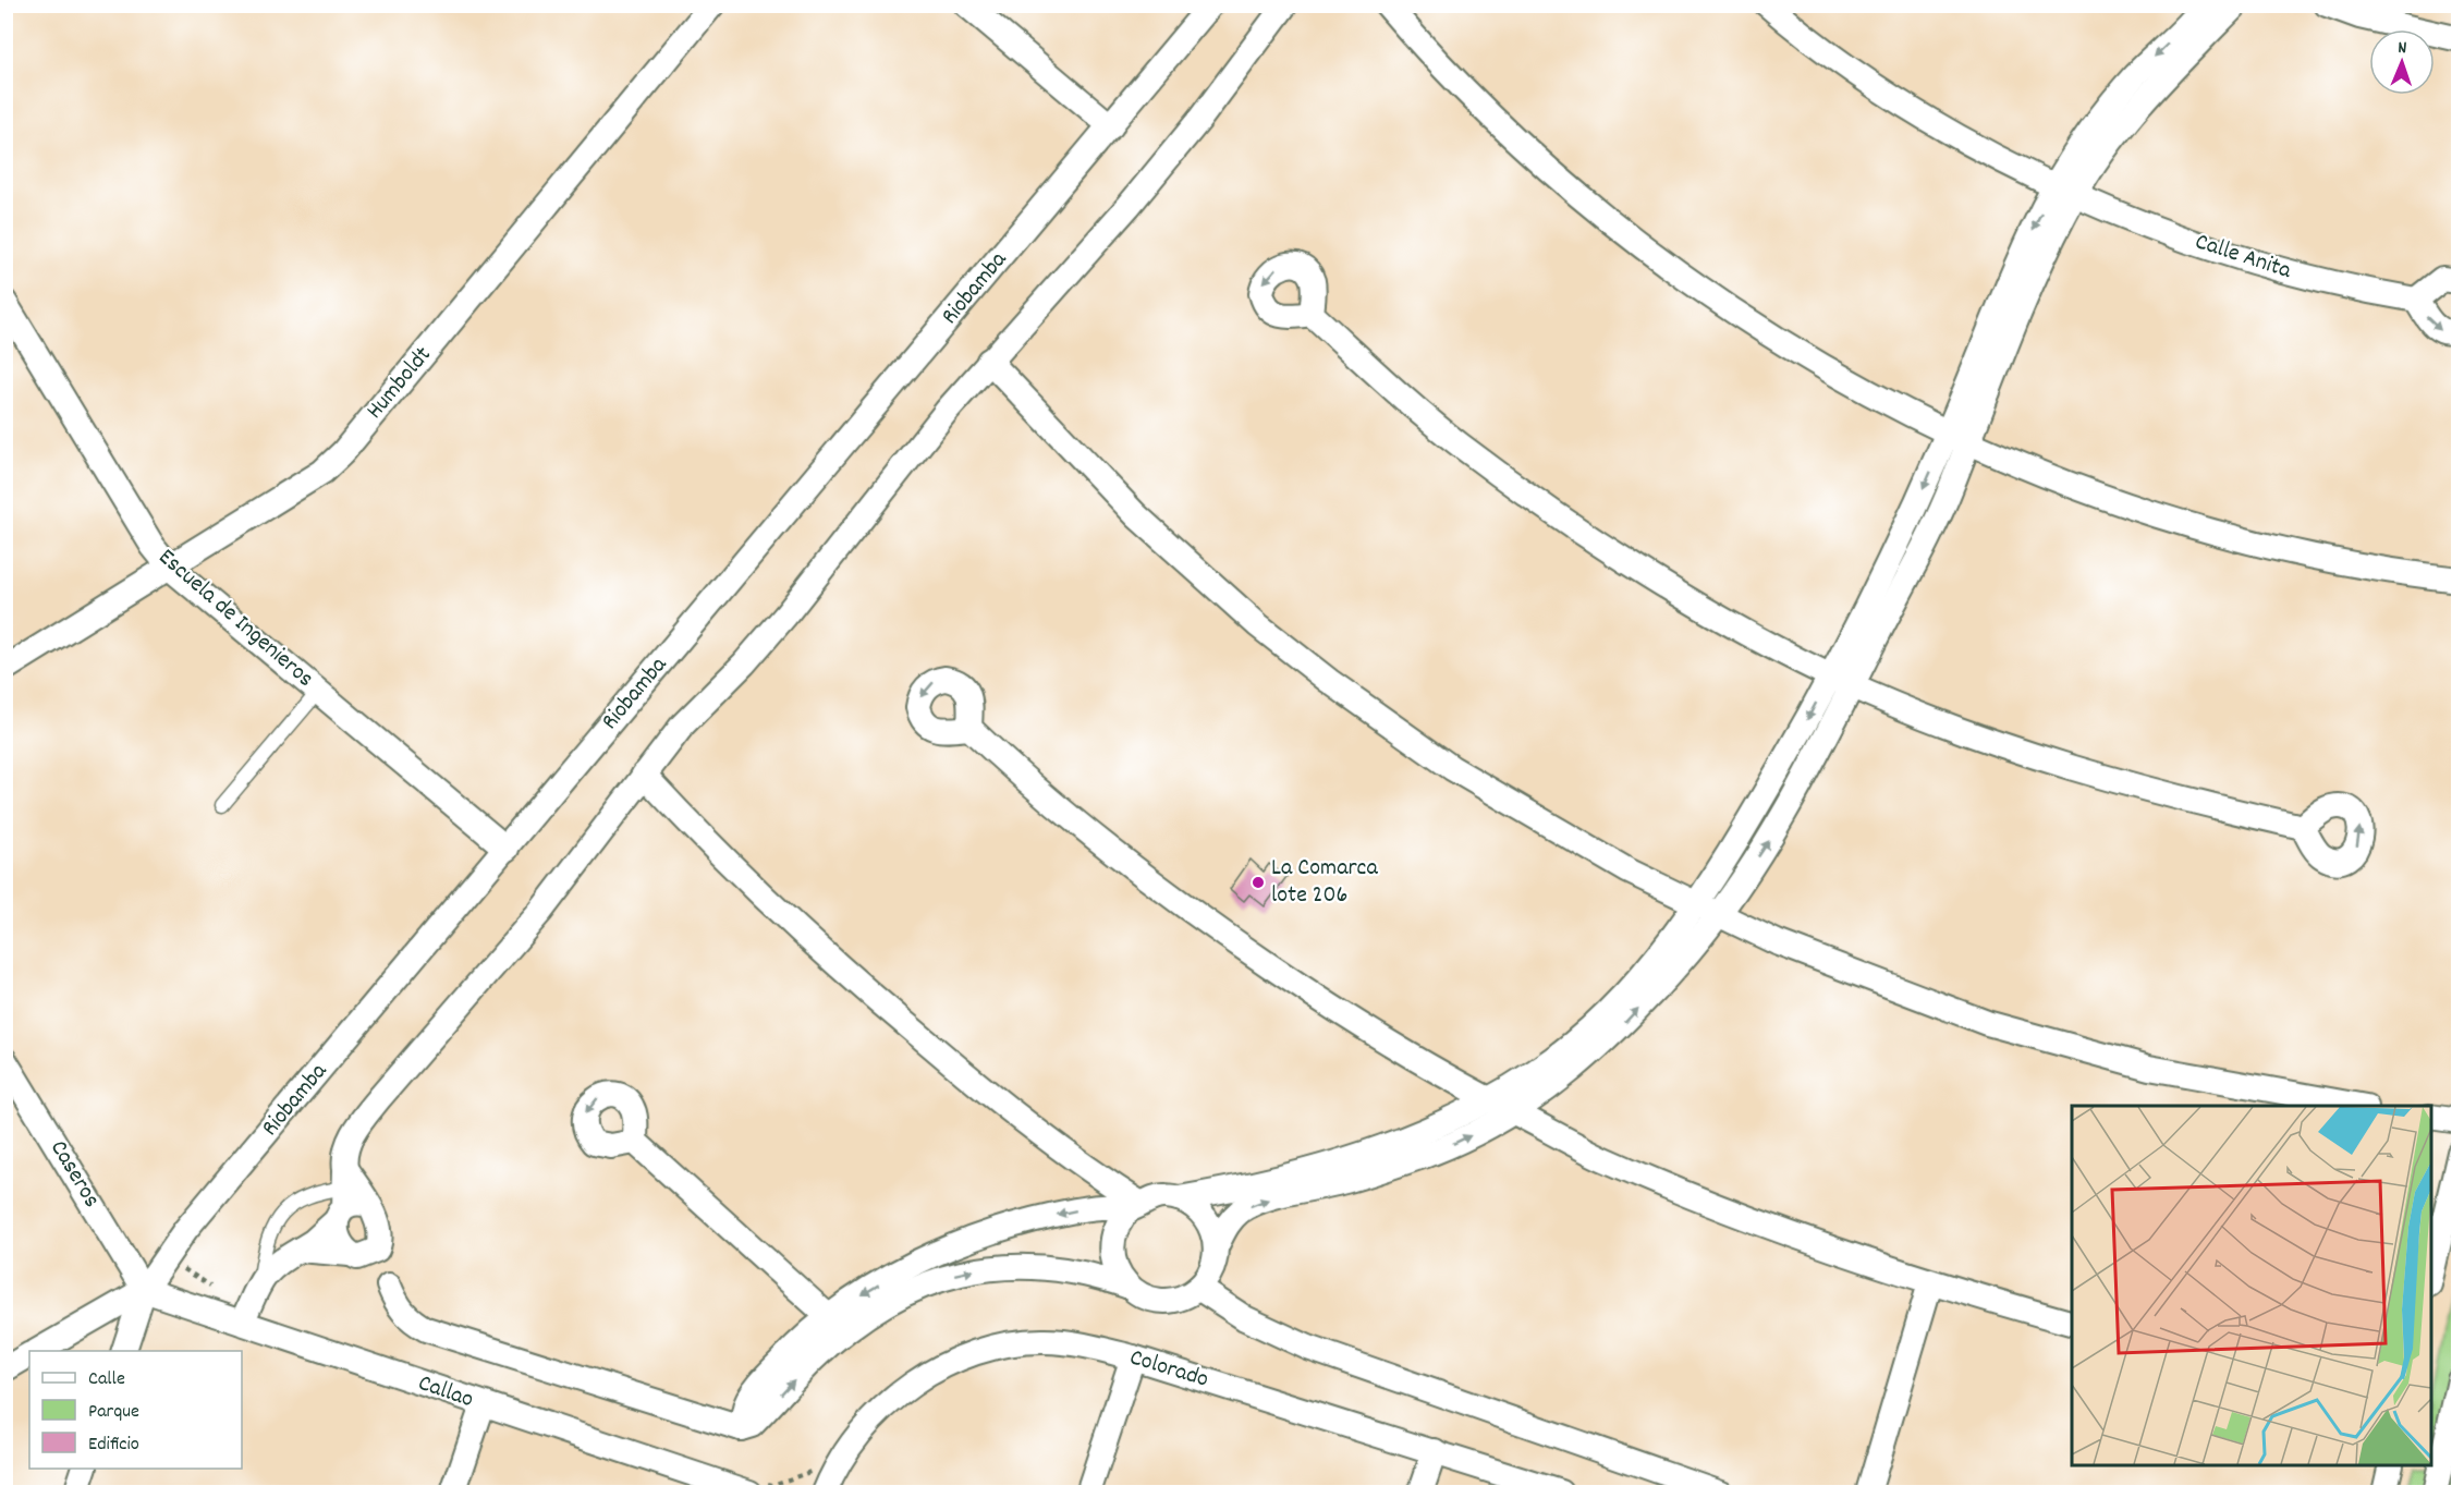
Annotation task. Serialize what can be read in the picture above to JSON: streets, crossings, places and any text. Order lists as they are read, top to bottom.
{
  "streets": {
    "street": [
      "Calle Anita",
      "Riobamba",
      "Humboldt",
      "Escuela de Ingenieros",
      "Caseros",
      "Colorado",
      "Callao"
    ]
  },
  "crossings": [
    ["Riobamba", "Escuela de Ingenieros"],
    ["Riobamba", "Caseros"],
    ["Riobamba", "Callao"],
    ["Humboldt", "Escuela de Ingenieros"],
    ["Caseros", "Callao"]
  ],
  "places": ["La Comarca lote 206"],
  "legend": ["Calle", "Parque", "Edificio"],
  "north": "top"
}
